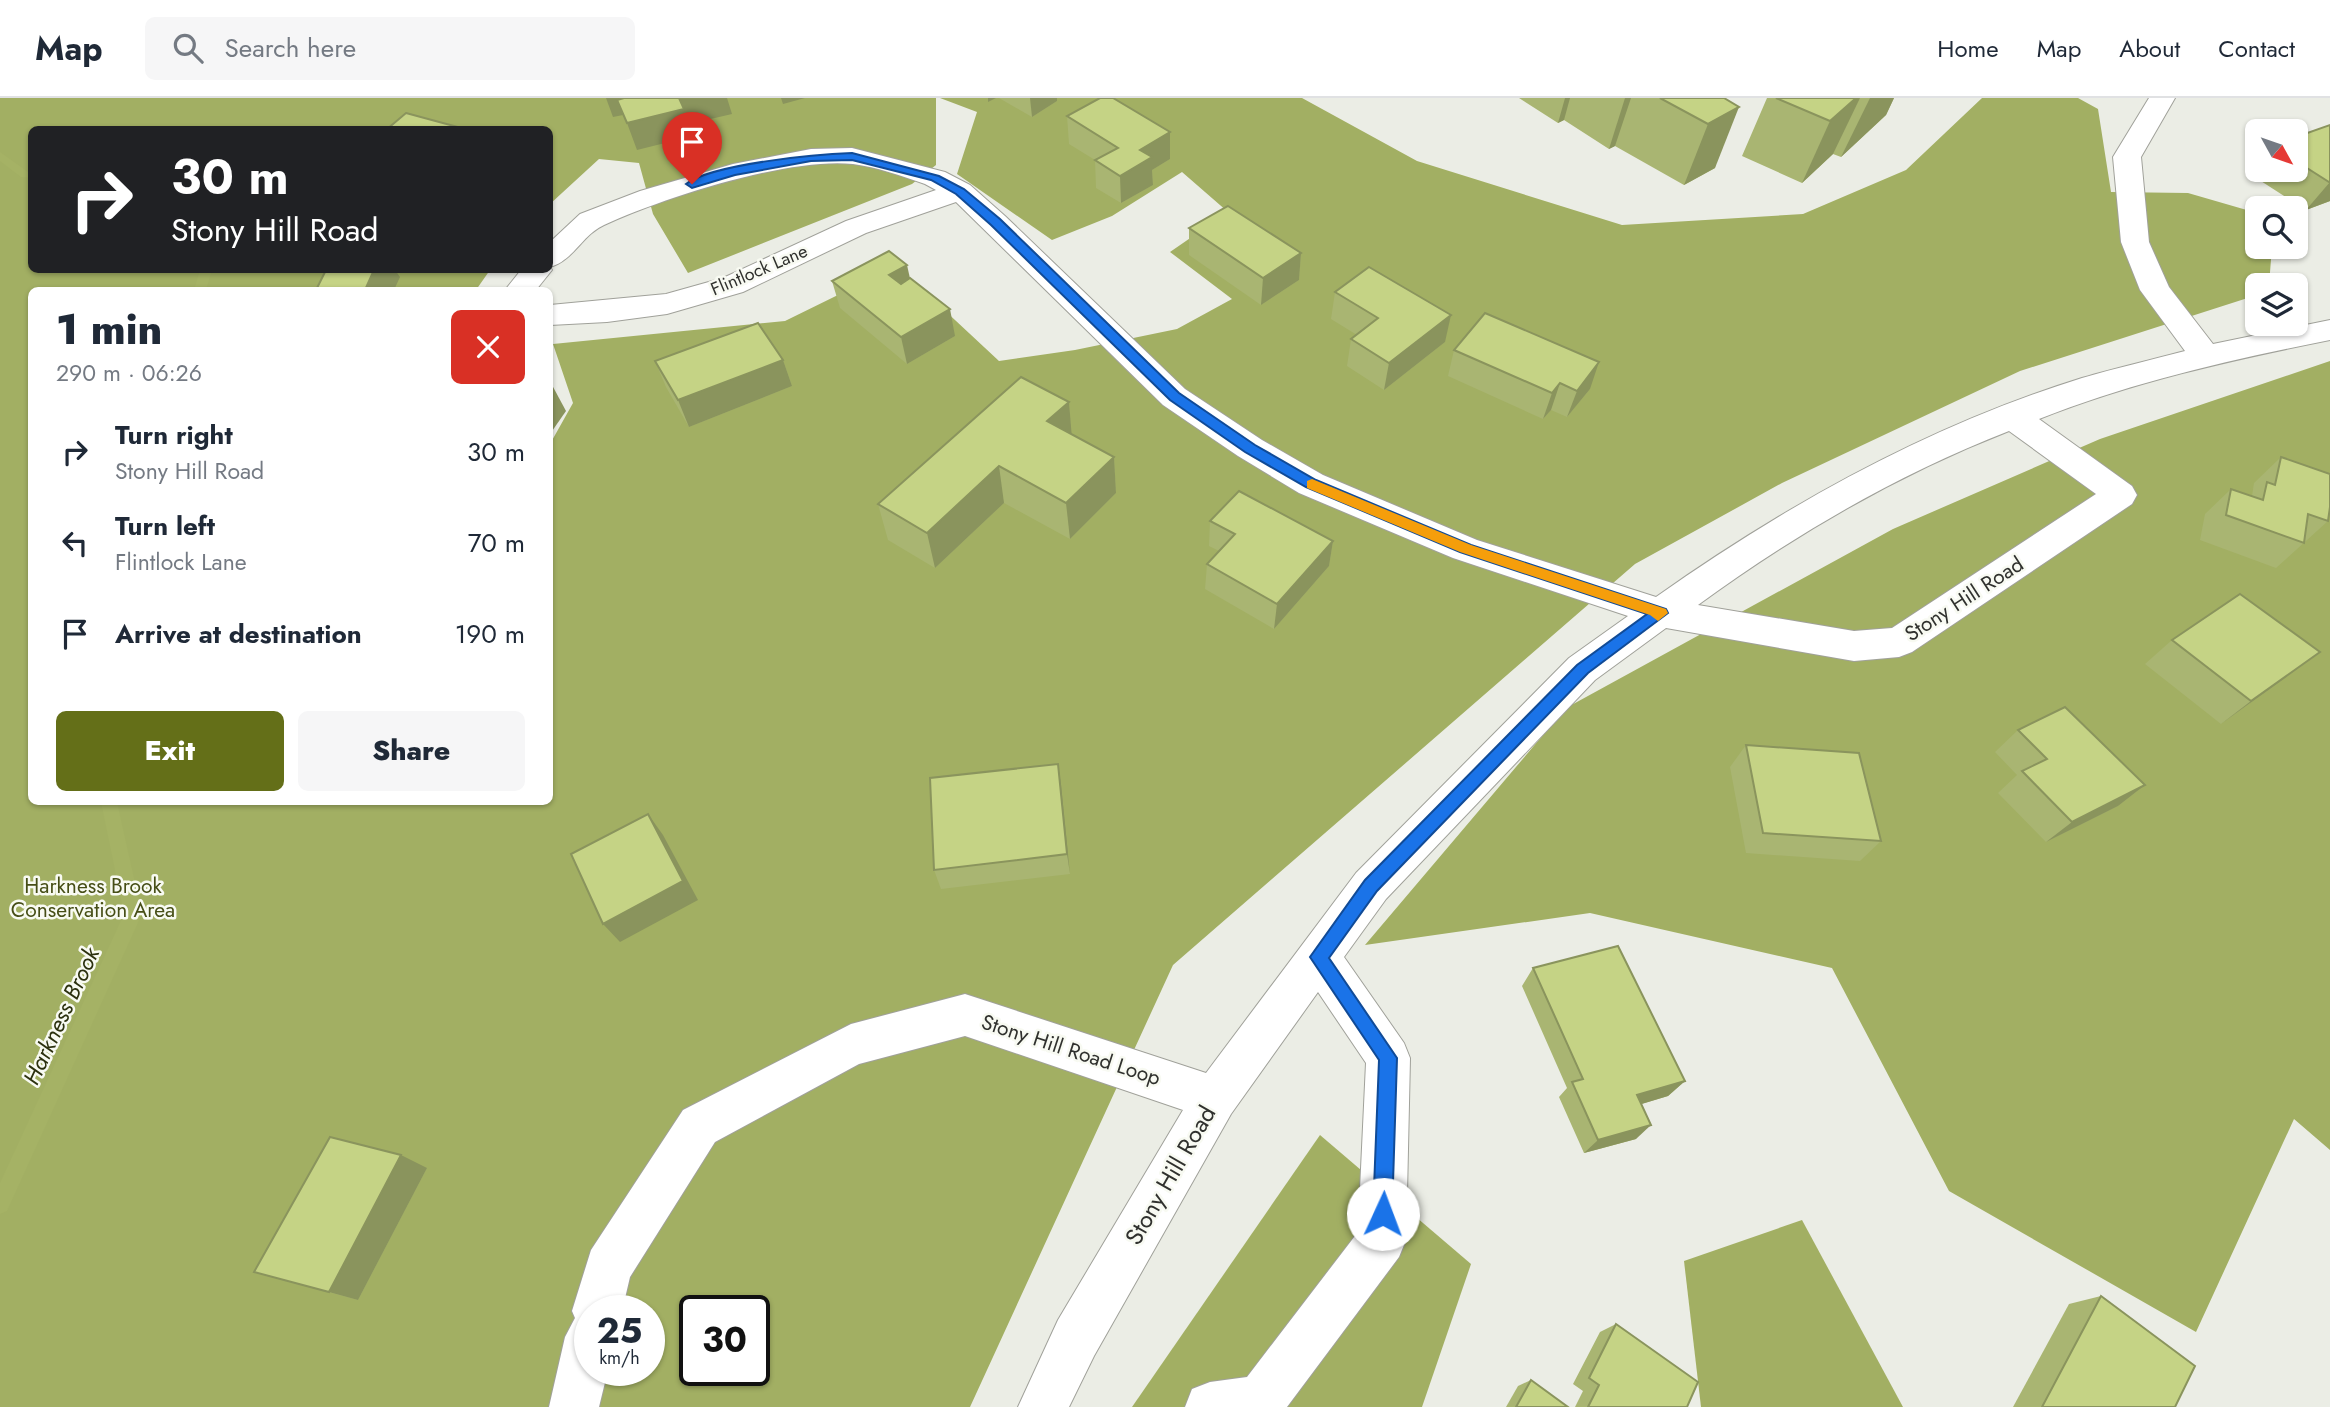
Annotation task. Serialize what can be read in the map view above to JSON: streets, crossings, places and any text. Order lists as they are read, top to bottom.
{
  "streets": {
    "street": ["Flintlock Lane", "Stony Hill Road", "Stony Hill Road Loop"]
  },
  "crossings": [
    ["Stony Hill Road", "Stony Hill Road Loop"]
  ],
  "water": ["Harkness Brook"],
  "parks": ["Harkness Brook Conservation Area"],
  "north": "bottom right",
  "page": {
    "header": "Map",
    "search": "Search here",
    "nav": [
      "Home",
      "Map",
      "About",
      "Contact"
    ],
    "turn": ["30 m", "Stony Hill Road"],
    "heading": ["1 min", "290 m · 06:26"],
    "list": [
      {
        "name": "Turn right",
        "note": "Stony Hill Road",
        "value": "30 m"
      },
      {
        "name": "Turn left",
        "note": "Flintlock Lane",
        "value": "70 m"
      },
      {
        "name": "Arrive at destination",
        "value": "190 m"
      }
    ],
    "buttons": ["Exit", "Share"],
    "speed": "25 km/h",
    "limit": "30"
  }
}
